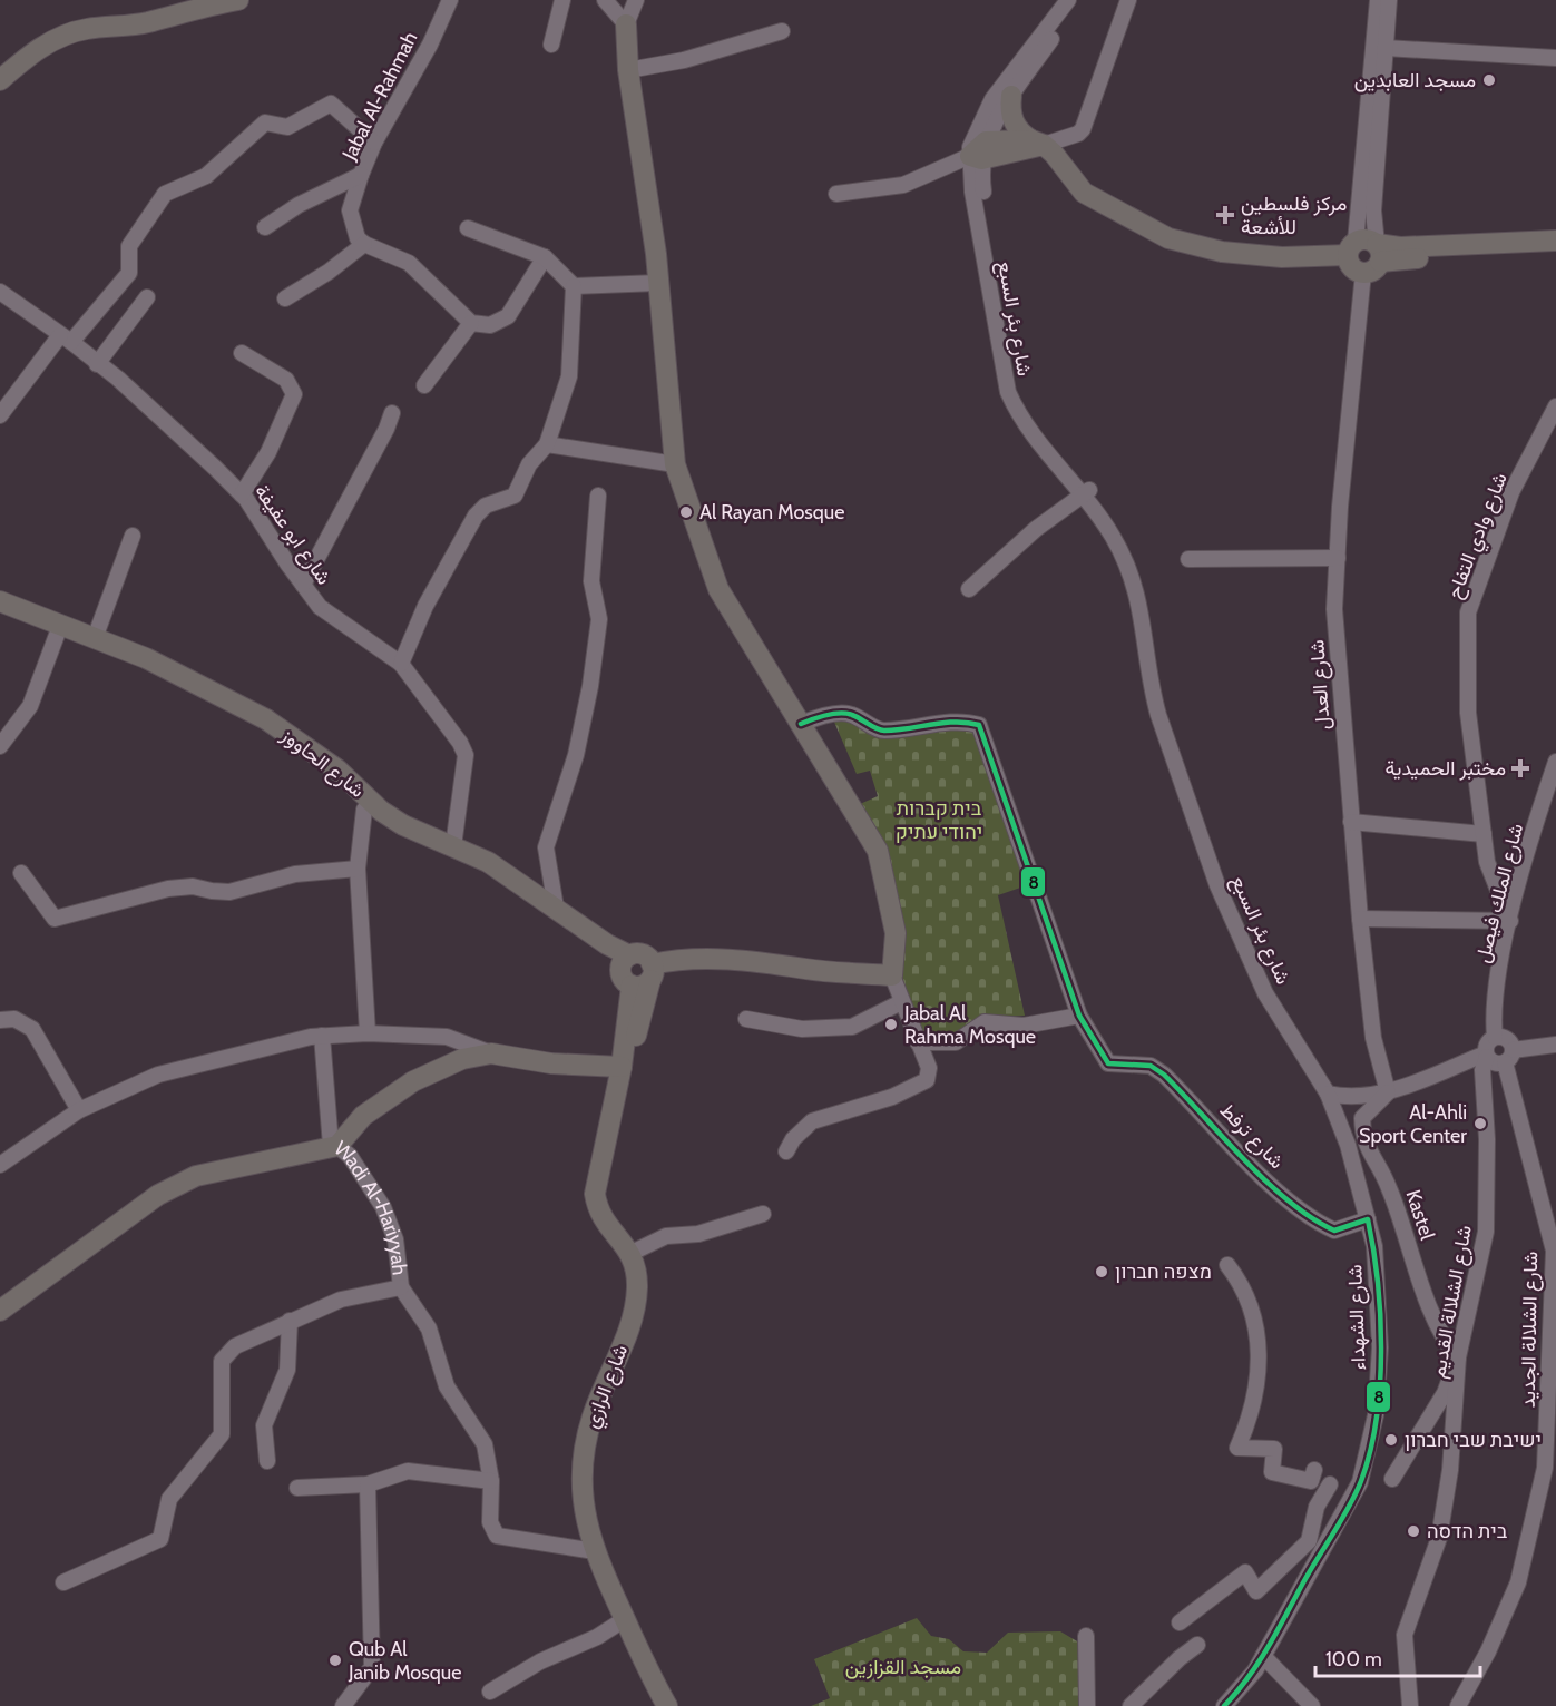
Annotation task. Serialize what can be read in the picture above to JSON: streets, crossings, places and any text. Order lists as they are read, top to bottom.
{
  "streets": {
    "main road": ["شارع الحاووز", "Wadi Al-Hariyyah", "شارع الرازي"],
    "street": [
      "Jabal Al-Rahmah",
      "شارع بئر السبع",
      "شارع ابو عفيفة",
      "شارع وادي التفاح",
      "شارع العدل",
      "شارع الملك فيصل",
      "شارع ترفط",
      "Kastel",
      "شارع الشلالة القديم",
      "شارع الشهداء",
      "شارع الشلالة الجديد"
    ]
  },
  "crossings": [
    ["شارع بئر السبع", "شارع الشهداء"],
    ["شارع ابو عفيفة", "شارع الحاووز"],
    ["شارع وادي التفاح", "شارع الملك فيصل"],
    ["شارع العدل", "Kastel"],
    ["شارع الملك فيصل", "شارع الشلالة القديم"],
    ["شارع الملك فيصل", "شارع الشلالة الجديد"],
    ["شارع ترفط", "شارع الشهداء"],
    ["Kastel", "شارع الشلالة القديم"],
    ["Wadi Al-Hariyyah", "شارع الرازي"],
    ["شارع الشلالة القديم", "شارع الشلالة الجديد"]
  ],
  "parks": ["בית קברות יהודי עתיק", "مسجد القزازين"],
  "places": {
    "other": [
      "مسجد العابدين",
      "Al Rayan Mosque",
      "Jabal Al Rahma Mosque",
      "Al-Ahli Sport Center",
      "מצפה חברון",
      "ישיבת שבי חברון",
      "בית הדסה",
      "Qub Al Janib Mosque"
    ],
    "health": ["مركز فلسطين للأشعة", "مختبر الحميدية"]
  },
  "lines": ["transit line 8"],
  "scale_bar": "100 m"
}
